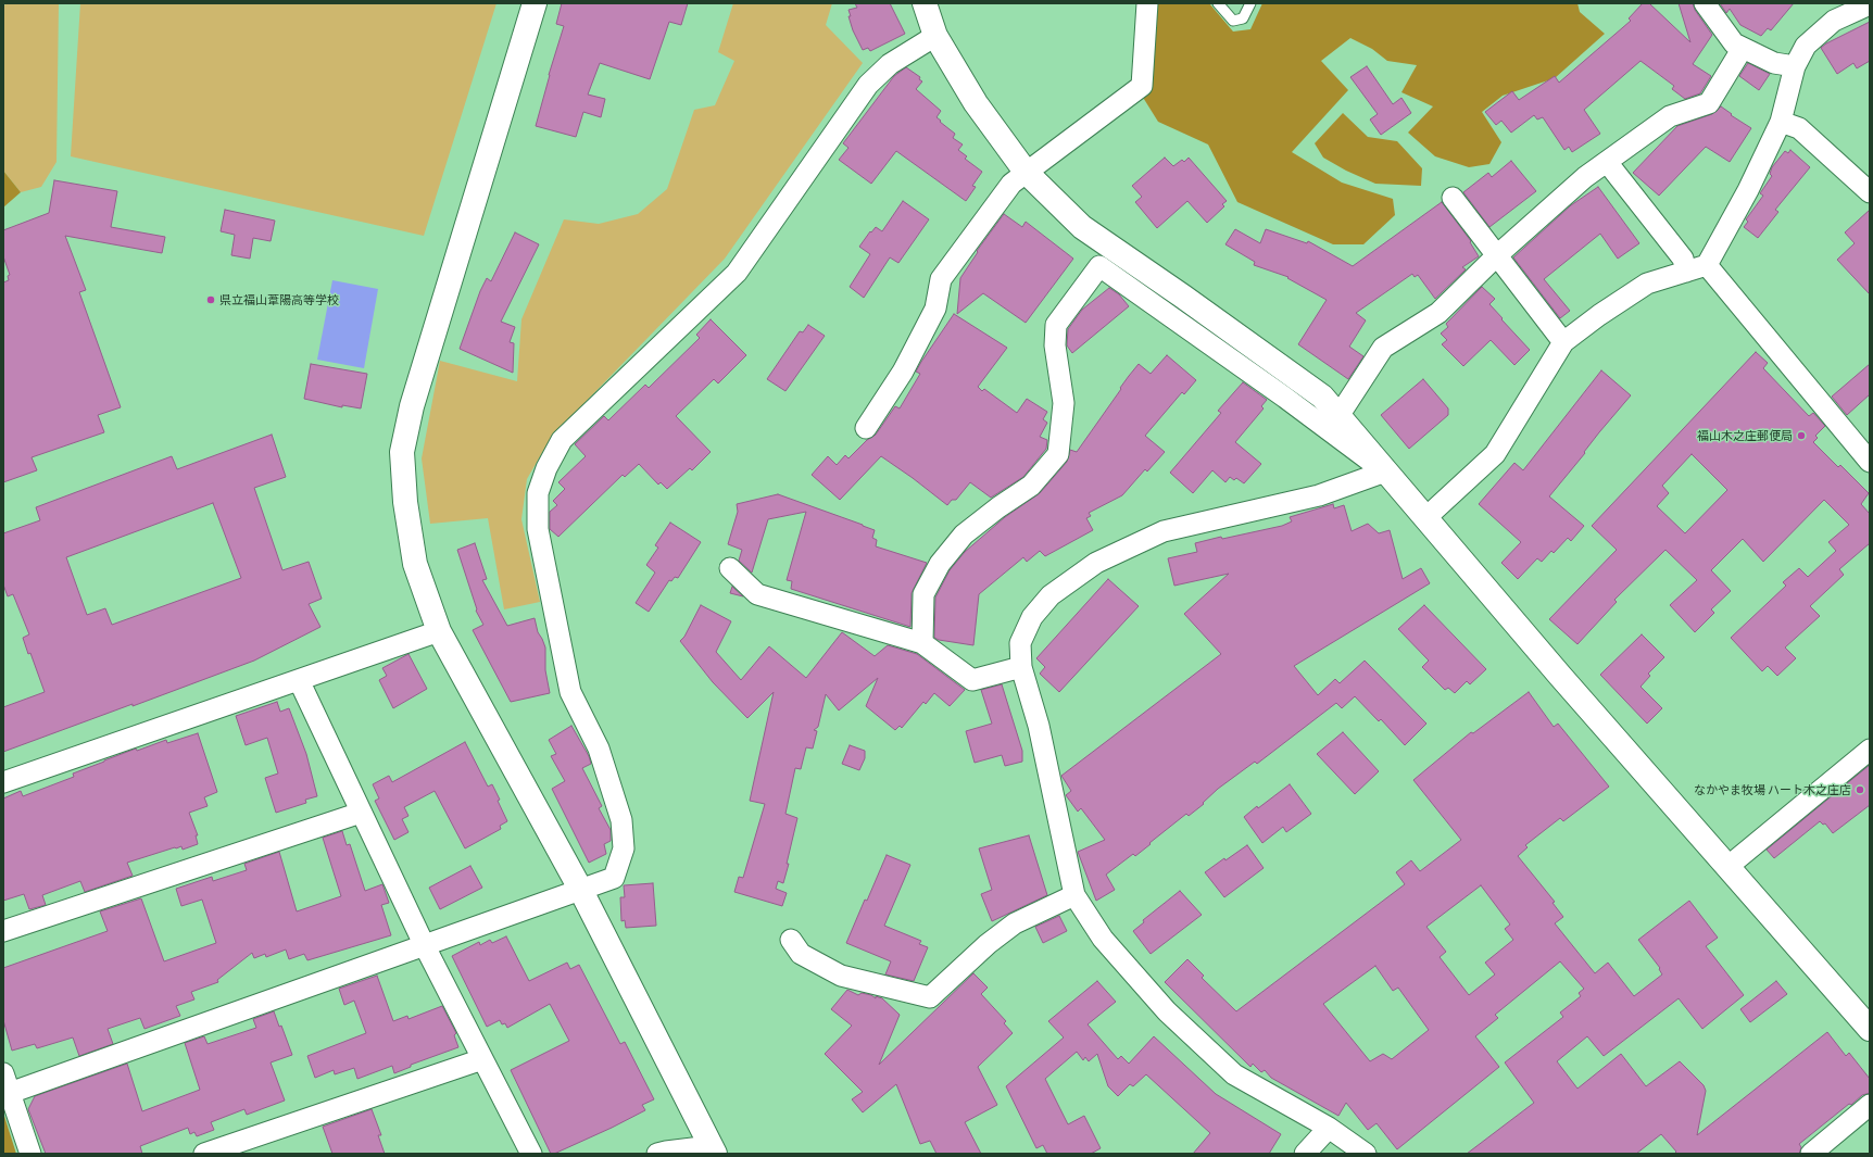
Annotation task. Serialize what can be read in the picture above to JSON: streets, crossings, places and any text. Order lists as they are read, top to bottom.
{
  "places": ["県立福山葦陽高等学校", "福山木之庄郵便局", "なかやま牧場 ハート木之庄店"]
}
